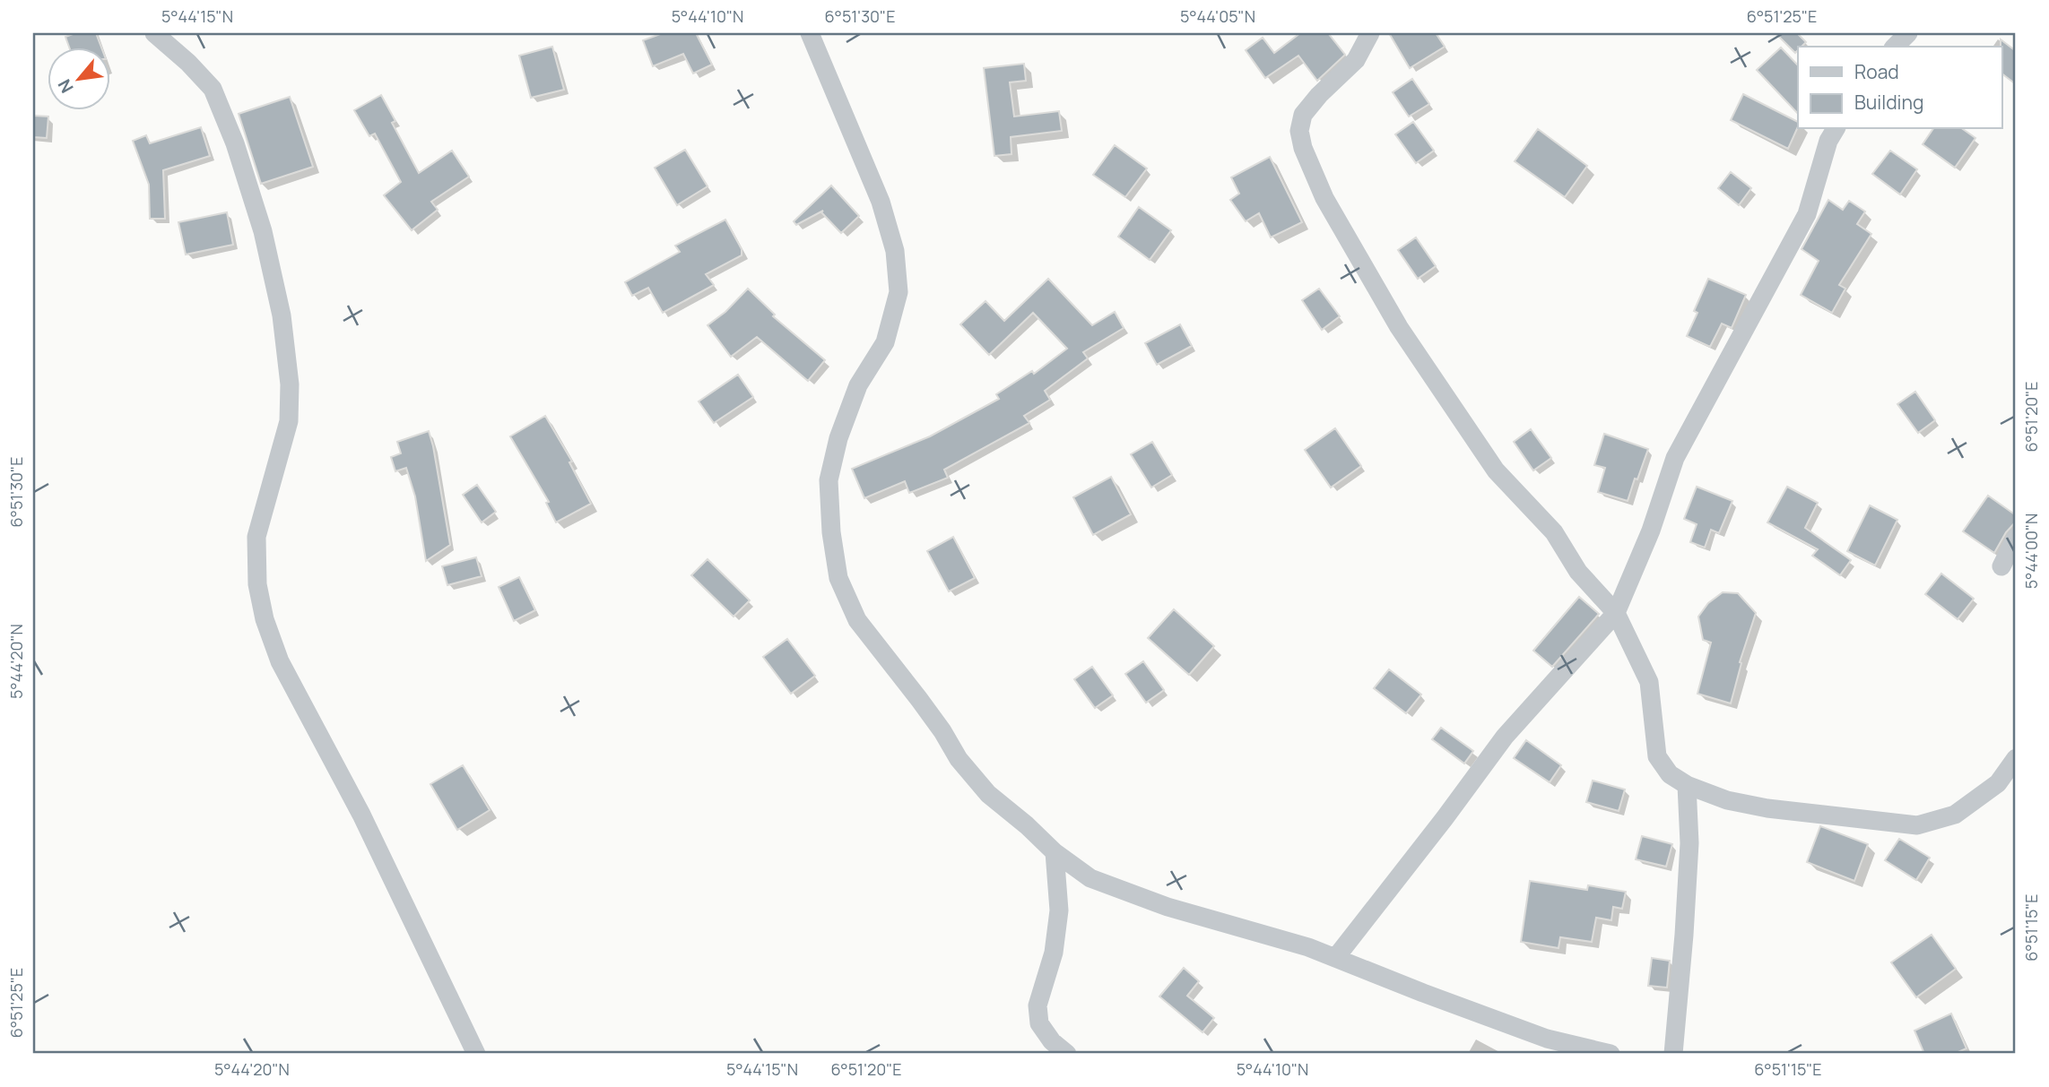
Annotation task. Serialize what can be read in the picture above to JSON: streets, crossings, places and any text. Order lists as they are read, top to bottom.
{
  "legend": ["Road", "Building"],
  "north": "bottom left",
  "coordinates": [
    "5°44'15\"N",
    "5°44'10\"N",
    "6°51'30\"E",
    "5°44'05\"N",
    "6°51'25\"E",
    "6°51'20\"E",
    "5°44'00\"N",
    "5°44'20\"N",
    "6°51'15\"E"
  ]
}
